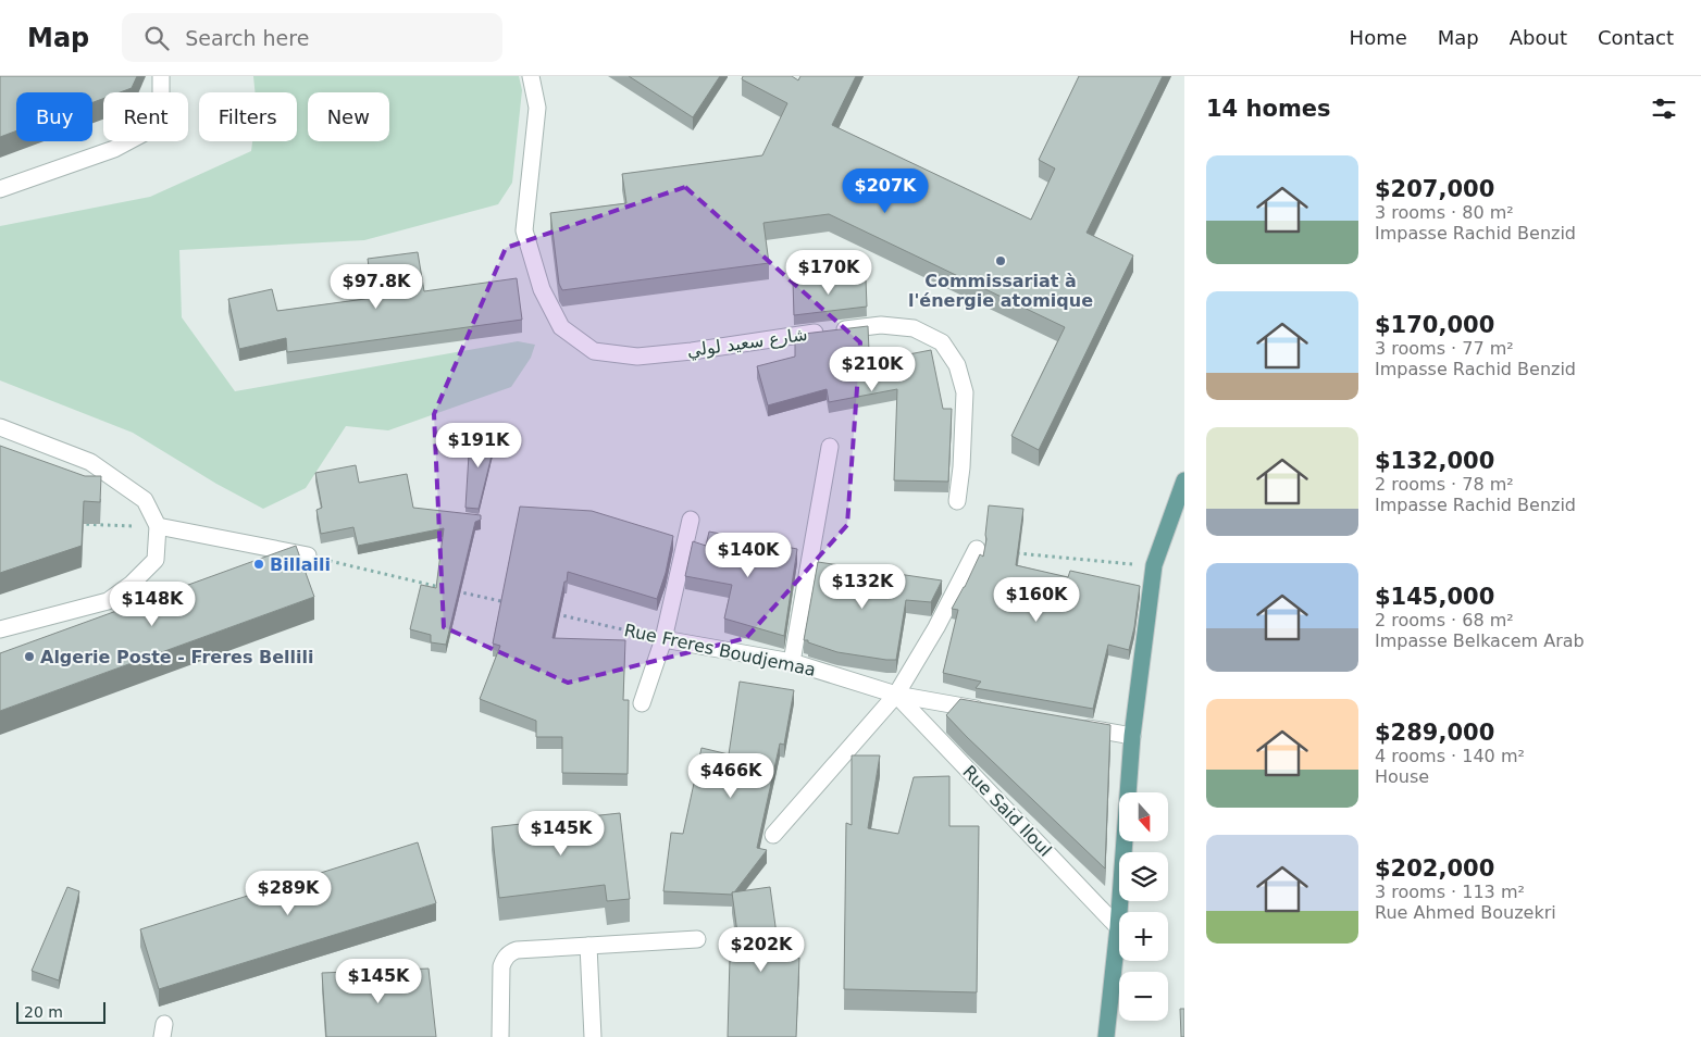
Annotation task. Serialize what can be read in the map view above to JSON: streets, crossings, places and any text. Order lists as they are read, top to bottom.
{
  "streets": {
    "street": ["شارع سعيد لولي", "Rue Freres Boudjemaa", "Rue Said Iloul"]
  },
  "crossings": [
    ["Rue Freres Boudjemaa", "Rue Said Iloul"]
  ],
  "places": ["Commissariat à l'énergie atomique", "Billaili", "Algerie Poste - Freres Bellili"],
  "scale_bar": "20 m",
  "north": "bottom",
  "page": {
    "header": "Map",
    "search": "Search here",
    "nav": [
      "Home",
      "Map",
      "About",
      "Contact"
    ],
    "heading": "14 homes",
    "chip": [
      "Buy",
      "Rent",
      "Filters",
      "New"
    ],
    "list": [
      {
        "name": "$207,000",
        "note": "3 rooms · 80 m² · Impasse Rachid Benzid"
      },
      {
        "name": "$170,000",
        "note": "3 rooms · 77 m² · Impasse Rachid Benzid"
      },
      {
        "name": "$132,000",
        "note": "2 rooms · 78 m² · Impasse Rachid Benzid"
      },
      {
        "name": "$145,000",
        "note": "2 rooms · 68 m² · Impasse Belkacem Arab"
      },
      {
        "name": "$289,000",
        "note": "4 rooms · 140 m² · House"
      },
      {
        "name": "$202,000",
        "note": "3 rooms · 113 m² · Rue Ahmed Bouzekri"
      }
    ],
    "price": [
      "$207K",
      "$170K",
      "$97.8K",
      "$210K",
      "$191K",
      "$140K",
      "$132K",
      "$160K",
      "$148K",
      "$466K",
      "$145K",
      "$289K",
      "$202K",
      "$145K"
    ],
    "map_buttons": ["+", "−"],
    "scale": "20 m"
  }
}
